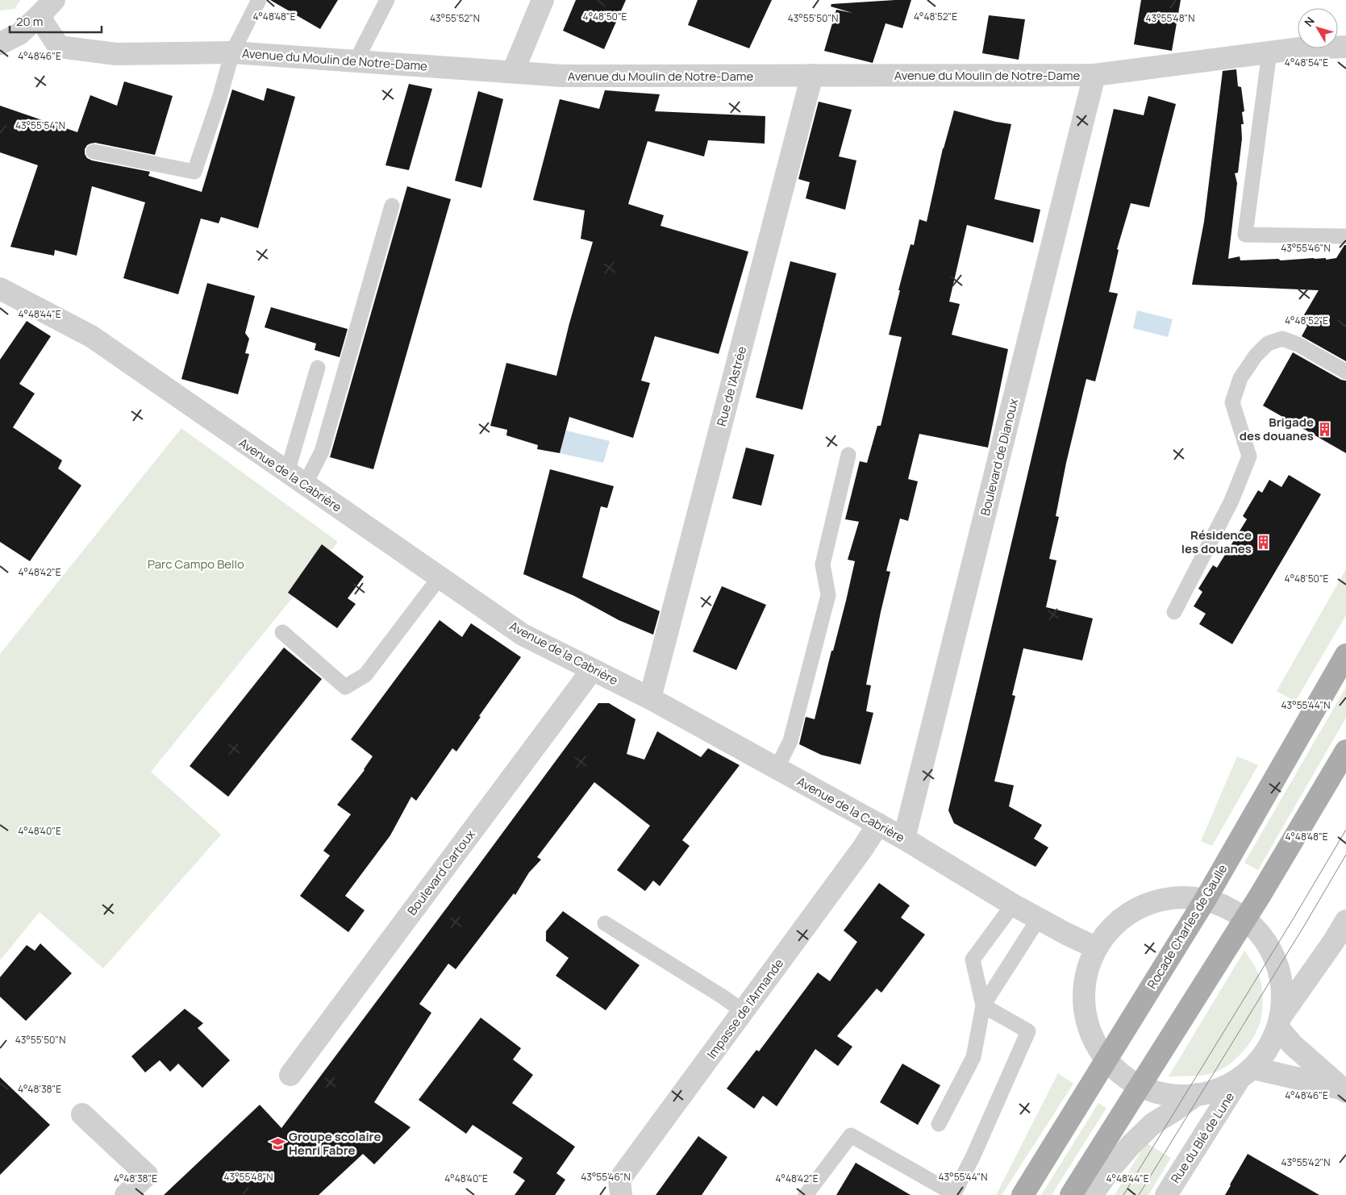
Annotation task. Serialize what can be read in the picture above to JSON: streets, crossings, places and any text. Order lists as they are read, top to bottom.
{
  "streets": {
    "main road": ["Rocade Charles de Gaulle"],
    "street": [
      "Avenue du Moulin de Notre-Dame",
      "Rue de l'Astrée",
      "Boulevard de Dianoux",
      "Avenue de la Cabrière",
      "Boulevard Cartoux",
      "Impasse de l'Armande",
      "Rue du Blé de Lune"
    ]
  },
  "crossings": [
    ["Avenue du Moulin de Notre-Dame", "Rue de l'Astrée"],
    ["Avenue du Moulin de Notre-Dame", "Boulevard de Dianoux"],
    ["Rue de l'Astrée", "Avenue de la Cabrière"],
    ["Boulevard de Dianoux", "Avenue de la Cabrière"],
    ["Avenue de la Cabrière", "Boulevard Cartoux"],
    ["Avenue de la Cabrière", "Impasse de l'Armande"]
  ],
  "parks": ["Parc Campo Bello"],
  "places": {
    "building": ["Brigade des douanes", "Résidence les douanes"],
    "school or university": ["Groupe scolaire Henri Fabre"]
  },
  "scale_bar": "20 m",
  "north": "top left",
  "coordinates": [
    "4°48'48\"E",
    "4°48'52\"E",
    "4°48'50\"E",
    "43°55'52\"N",
    "43°55'50\"N",
    "43°55'48\"N",
    "4°48'46\"E",
    "4°48'54\"E",
    "43°55'54\"N",
    "43°55'46\"N",
    "4°48'44\"E",
    "4°48'42\"E",
    "43°55'44\"N",
    "4°48'40\"E",
    "4°48'38\"E",
    "43°55'42\"N"
  ]
}
